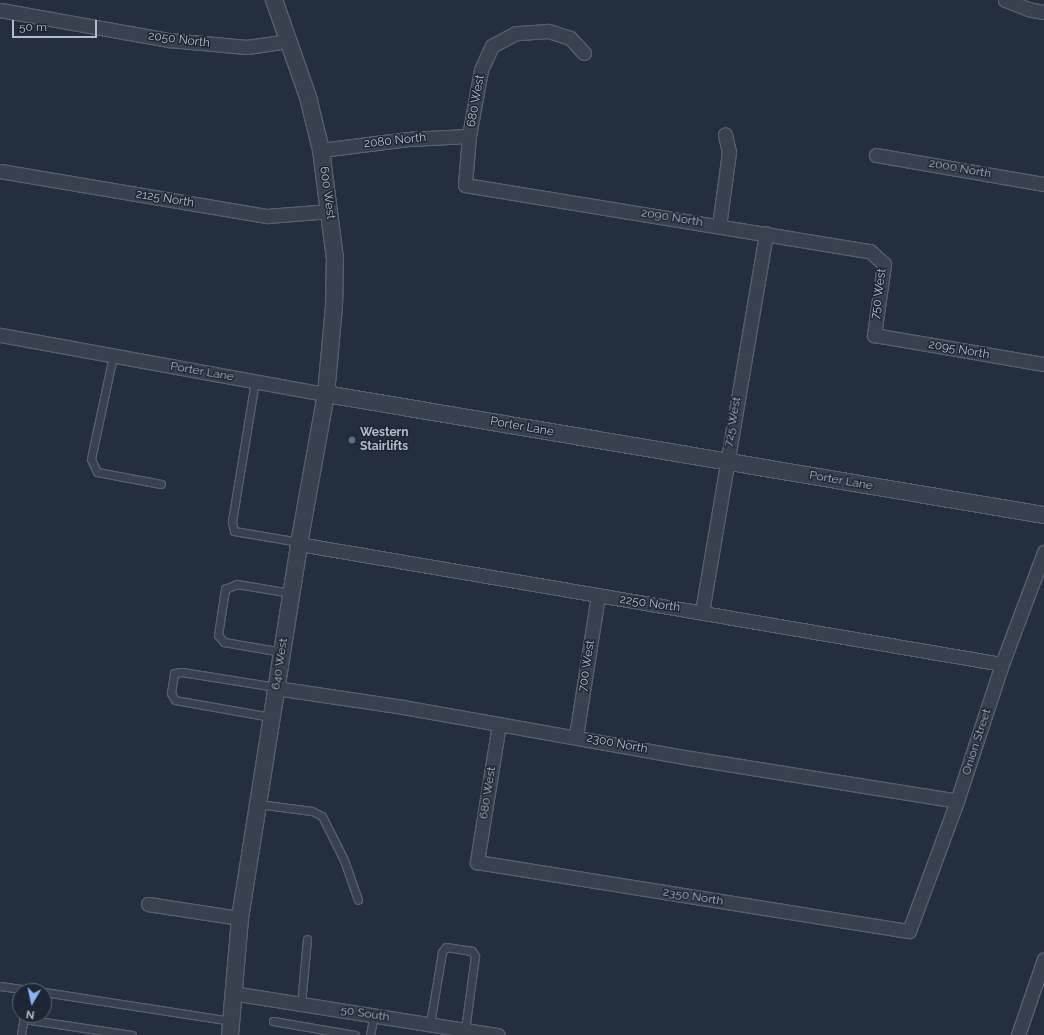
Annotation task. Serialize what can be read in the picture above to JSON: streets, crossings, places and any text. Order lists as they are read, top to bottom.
{
  "streets": {
    "street": [
      "2050 North",
      "680 West",
      "2080 North",
      "2000 North",
      "600 West",
      "2125 North",
      "2090 North",
      "750 West",
      "2095 North",
      "Porter Lane",
      "725 West",
      "2250 North",
      "640 West",
      "700 West",
      "Onion Street",
      "2300 North",
      "2350 North",
      "50 South"
    ]
  },
  "crossings": [
    ["2050 North", "600 West"],
    ["680 West", "2080 North"],
    ["680 West", "2090 North"],
    ["680 West", "2300 North"],
    ["680 West", "2350 North"],
    ["2080 North", "600 West"],
    ["600 West", "2125 North"],
    ["600 West", "Porter Lane"],
    ["600 West", "640 West"],
    ["2090 North", "750 West"],
    ["2090 North", "725 West"],
    ["750 West", "2095 North"],
    ["Porter Lane", "725 West"],
    ["Porter Lane", "640 West"],
    ["725 West", "2250 North"],
    ["2250 North", "640 West"],
    ["2250 North", "700 West"],
    ["2250 North", "Onion Street"],
    ["640 West", "2300 North"],
    ["640 West", "50 South"],
    ["700 West", "2300 North"],
    ["Onion Street", "2300 North"],
    ["Onion Street", "2350 North"]
  ],
  "places": ["Western Stairlifts"],
  "scale_bar": "50 m",
  "north": "bottom"
}
